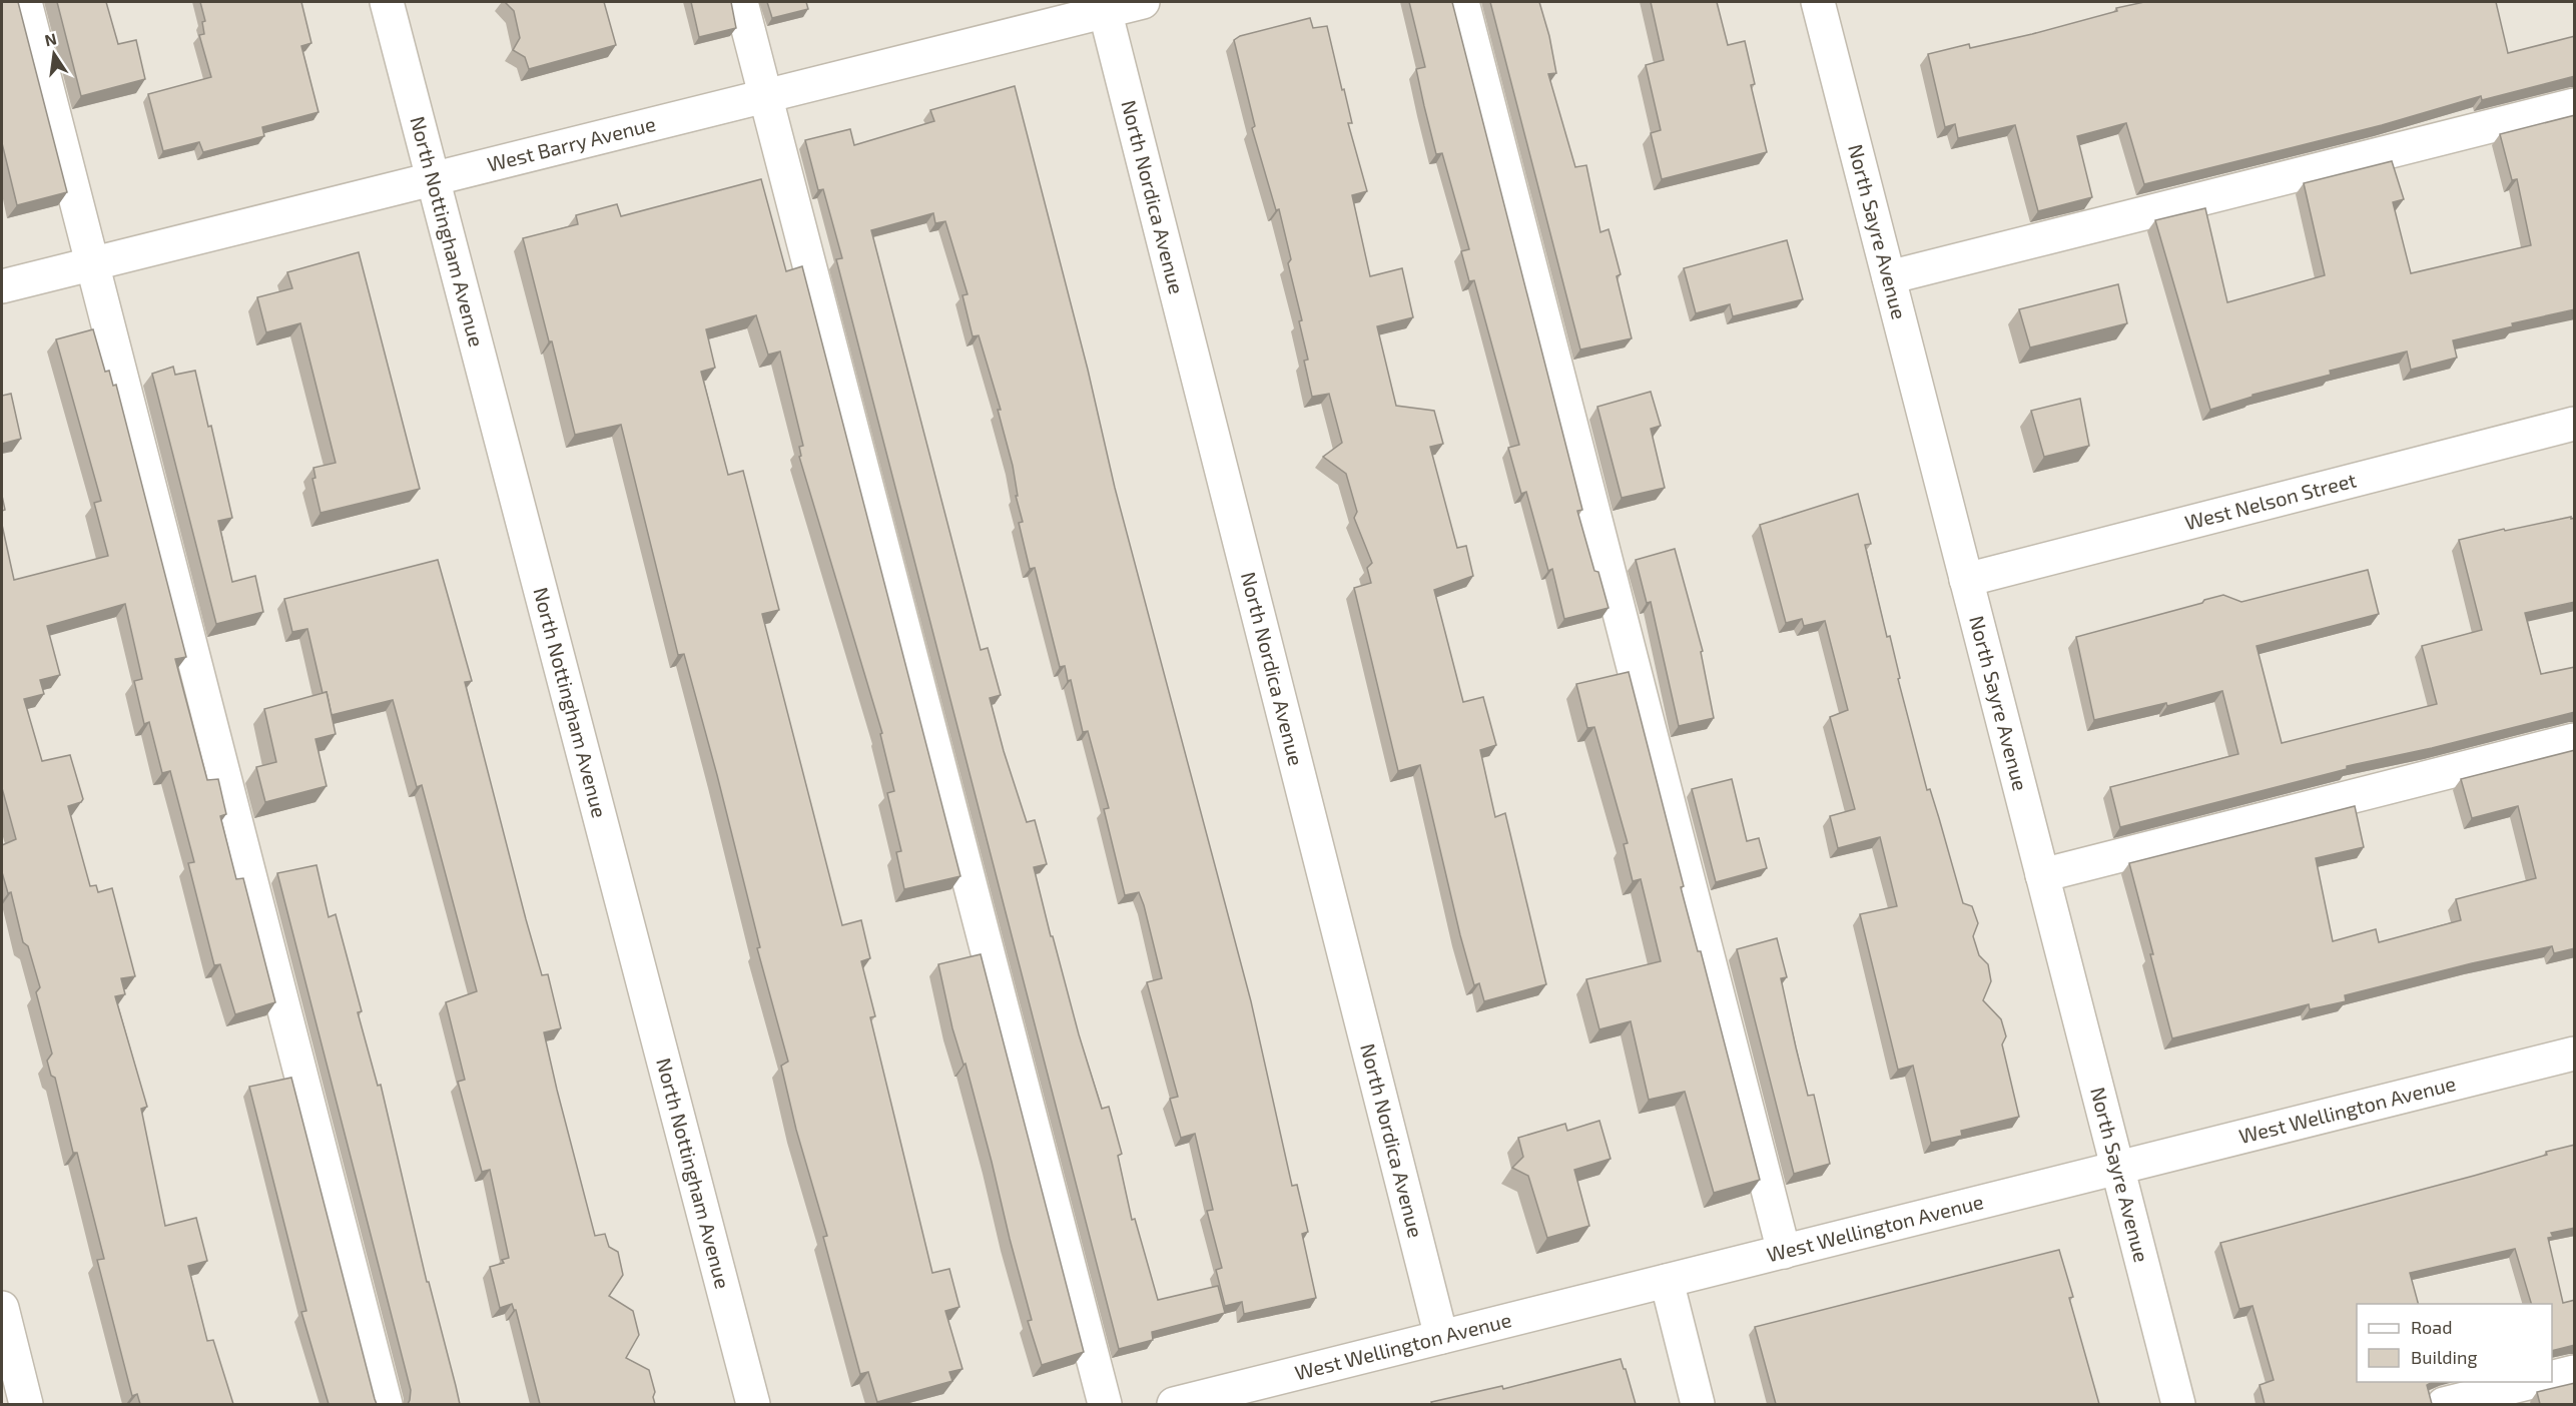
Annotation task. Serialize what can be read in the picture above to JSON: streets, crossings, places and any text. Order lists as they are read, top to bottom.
{
  "streets": {
    "street": [
      "West Barry Avenue",
      "North Nordica Avenue",
      "North Sayre Avenue",
      "North Nottingham Avenue",
      "West Nelson Street",
      "West Wellington Avenue"
    ]
  },
  "crossings": [
    ["West Barry Avenue", "North Nordica Avenue"],
    ["West Barry Avenue", "North Nottingham Avenue"],
    ["North Nordica Avenue", "West Wellington Avenue"],
    ["North Sayre Avenue", "West Nelson Street"],
    ["North Sayre Avenue", "West Wellington Avenue"]
  ],
  "legend": ["Road", "Building"],
  "north": "top"
}
